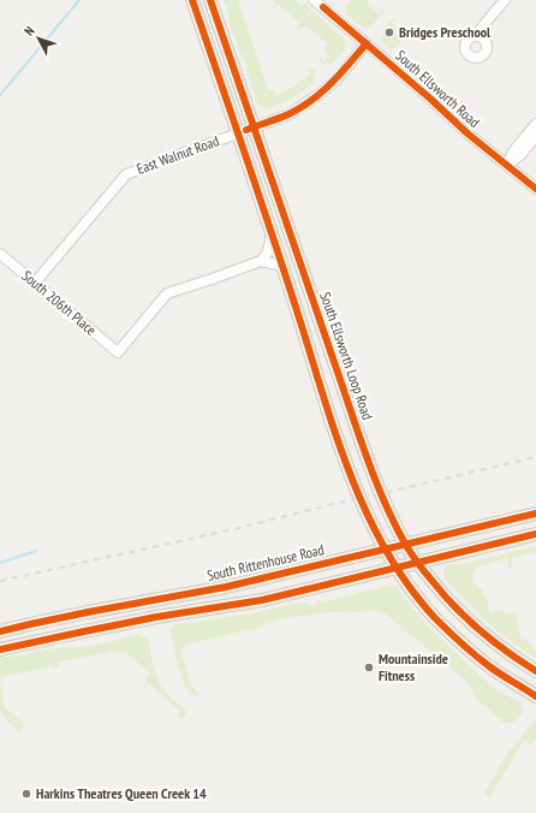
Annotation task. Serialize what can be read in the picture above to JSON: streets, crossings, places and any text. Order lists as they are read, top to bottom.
{
  "streets": {
    "main road": ["South Ellsworth Loop Road", "South Rittenhouse Road"],
    "street": ["South Ellsworth Road", "East Walnut Road", "South 206th Place"]
  },
  "crossings": [
    ["South Ellsworth Road", "East Walnut Road"],
    ["East Walnut Road", "South 206th Place"],
    ["East Walnut Road", "South Ellsworth Loop Road"],
    ["South Ellsworth Loop Road", "South Rittenhouse Road"]
  ],
  "places": ["Bridges Preschool", "Mountainside Fitness", "Harkins Theatres Queen Creek 14"],
  "north": "top left"
}
